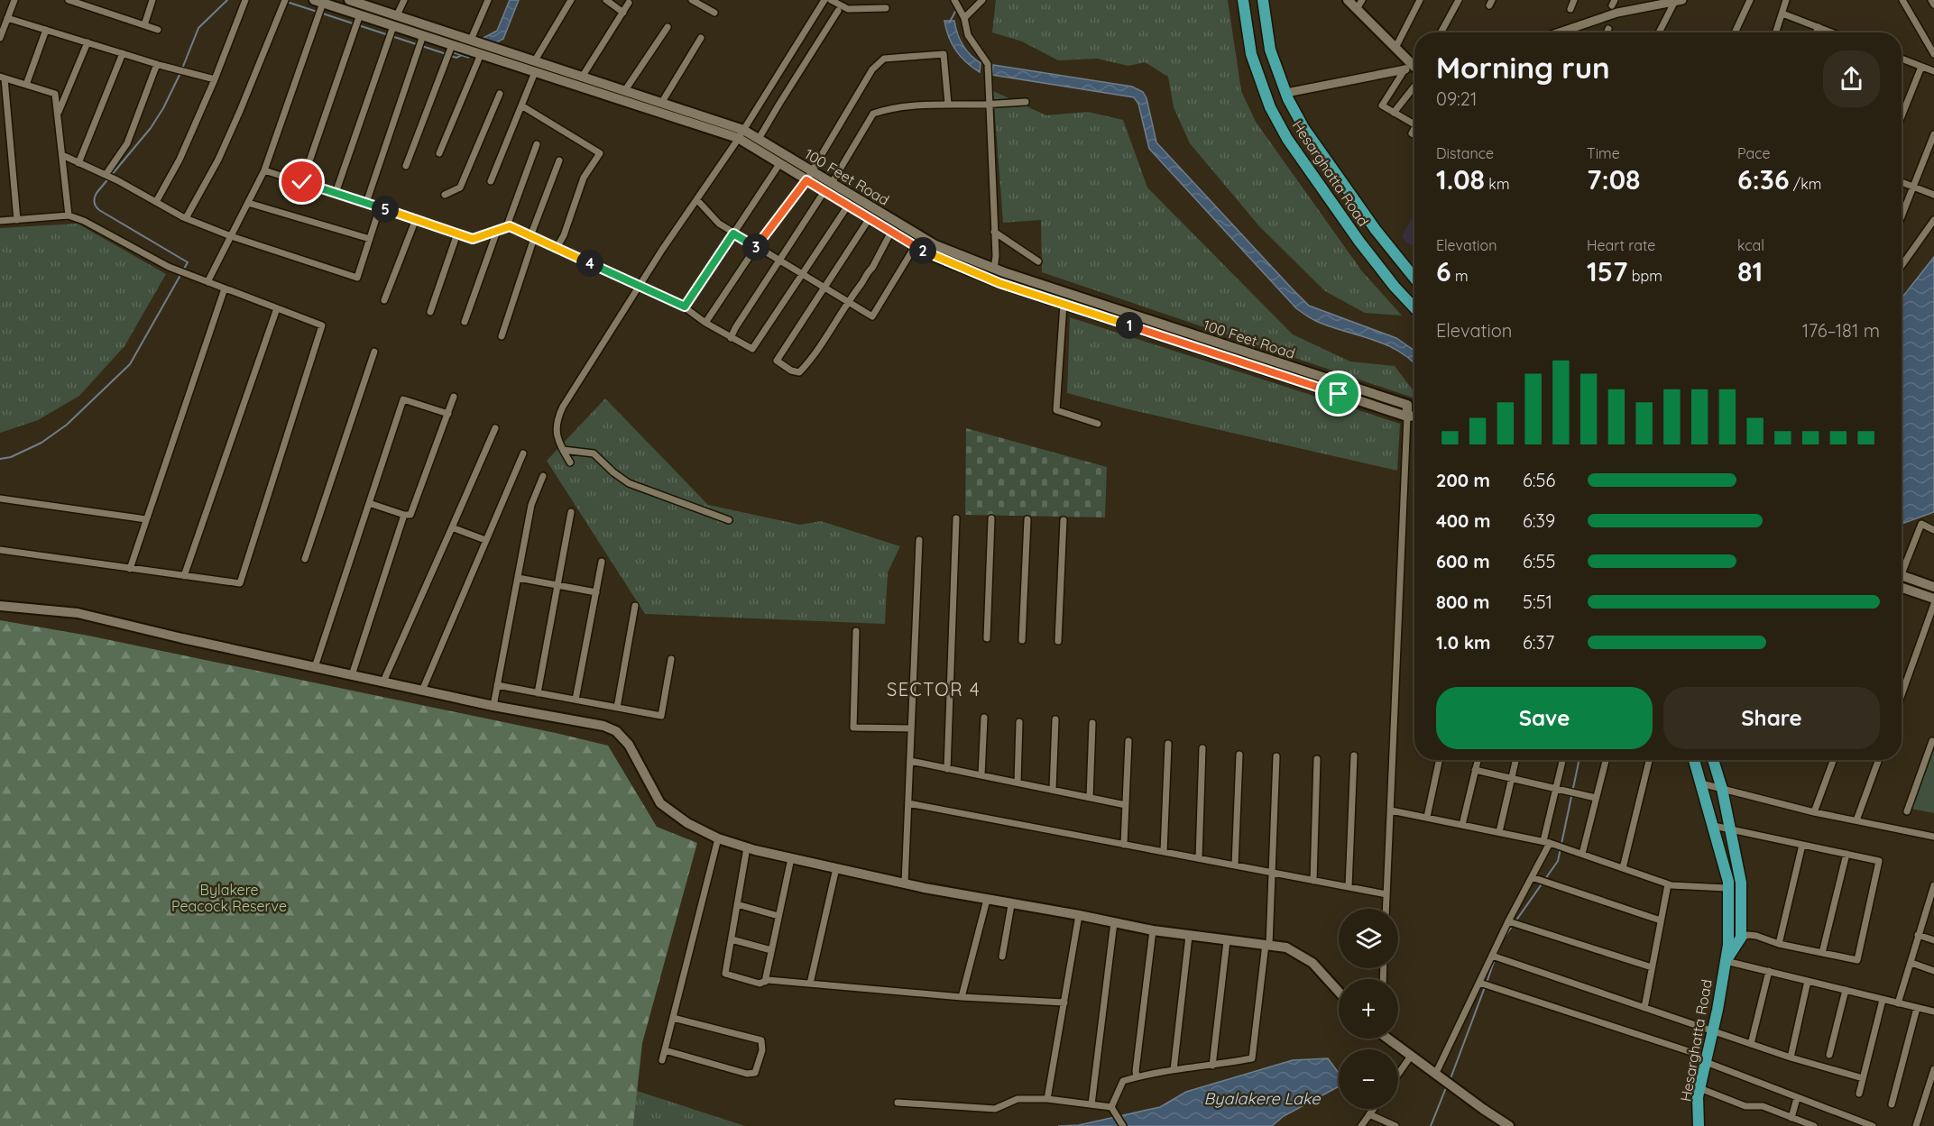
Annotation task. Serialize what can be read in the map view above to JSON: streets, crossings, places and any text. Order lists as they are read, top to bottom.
{
  "streets": {
    "main road": ["Hesarghatta Road", "100 Feet Road"]
  },
  "districts": ["SECTOR 4"],
  "water": ["Byalakere Lake"],
  "parks": ["Bylakere Peacock Reserve"],
  "page": {
    "heading": ["Morning run", "09:21"],
    "stats": [
      ["Distance", "1.08 km"],
      ["Time", "7:08"],
      ["Pace", "6:36 /km"],
      ["Elevation", "6 m"],
      ["Heart rate", "157 bpm"],
      ["kcal", "81"]
    ],
    "pins": [
      "5",
      "3",
      "2",
      "4",
      "1"
    ],
    "chart": ["Elevation", "176–181 m"],
    "list": [
      {
        "name": "200 m",
        "note": "6:56"
      },
      {
        "name": "400 m",
        "note": "6:39"
      },
      {
        "name": "600 m",
        "note": "6:55"
      },
      {
        "name": "800 m",
        "note": "5:51"
      },
      {
        "name": "1.0 km",
        "note": "6:37"
      }
    ],
    "buttons": ["Save", "Share"],
    "map_buttons": ["+", "−"]
  }
}
